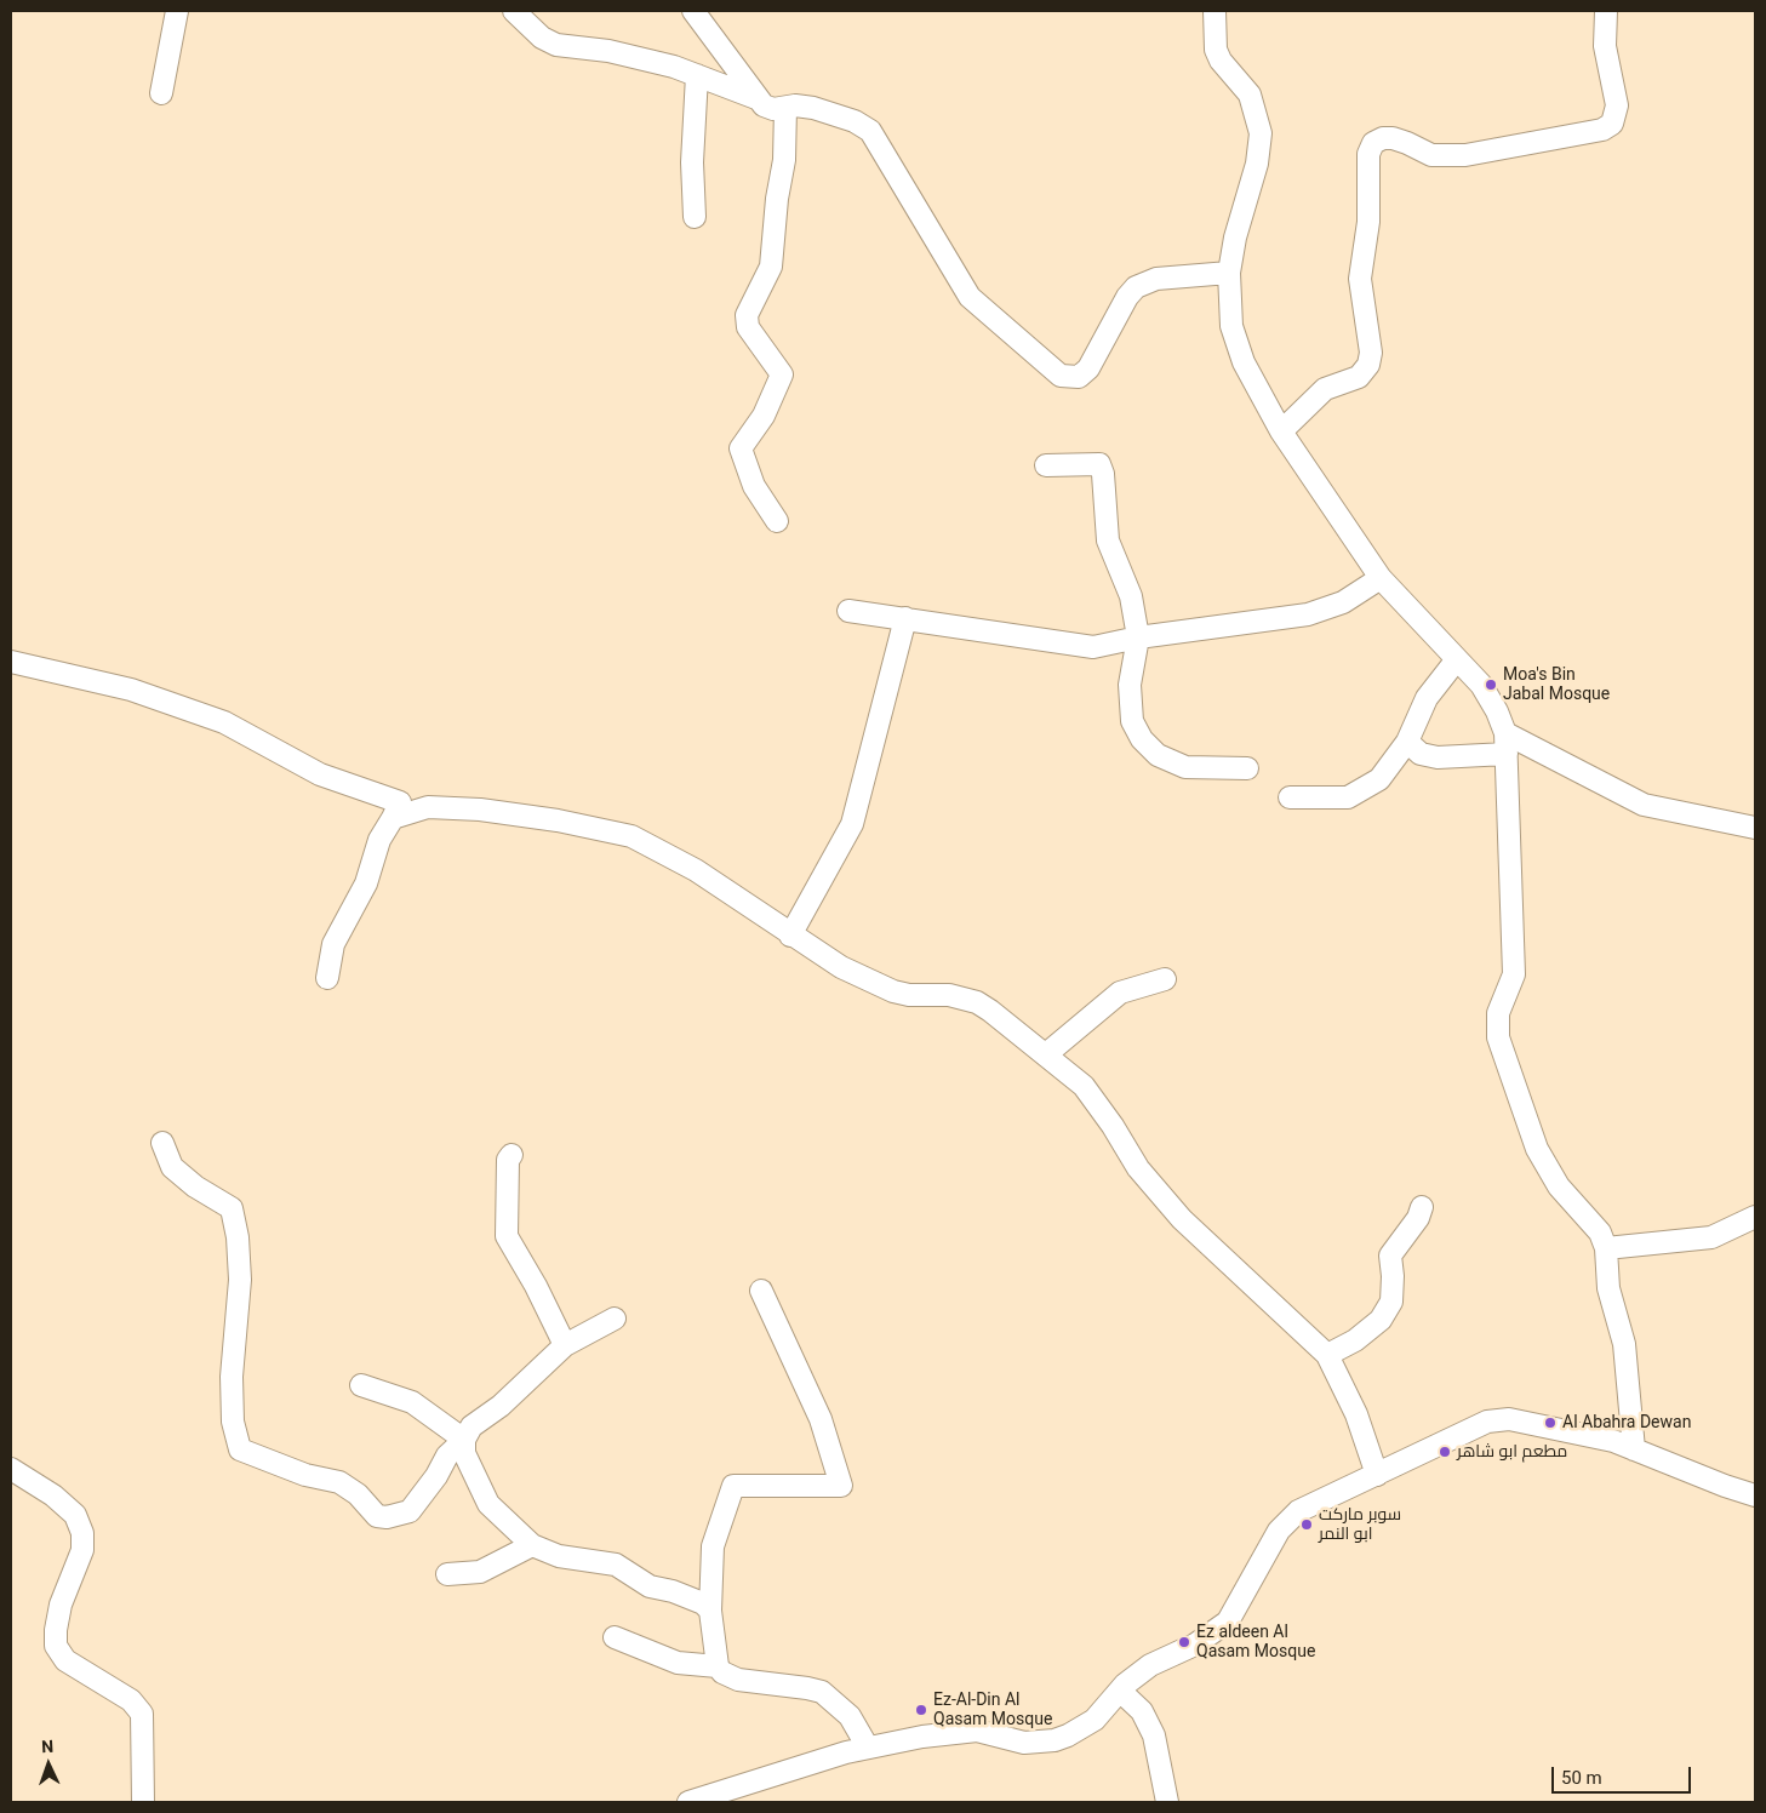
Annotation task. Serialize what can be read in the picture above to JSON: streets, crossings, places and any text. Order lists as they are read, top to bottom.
{
  "places": [
    "Moa's Bin Jabal Mosque",
    "Al Abahra Dewan",
    "مطعم ابو شاهر",
    "سوبر ماركت ابو النمر",
    "Ez aldeen Al Qasam Mosque",
    "Ez-Al-Din Al Qasam Mosque"
  ],
  "scale_bar": "50 m",
  "north": "top"
}
